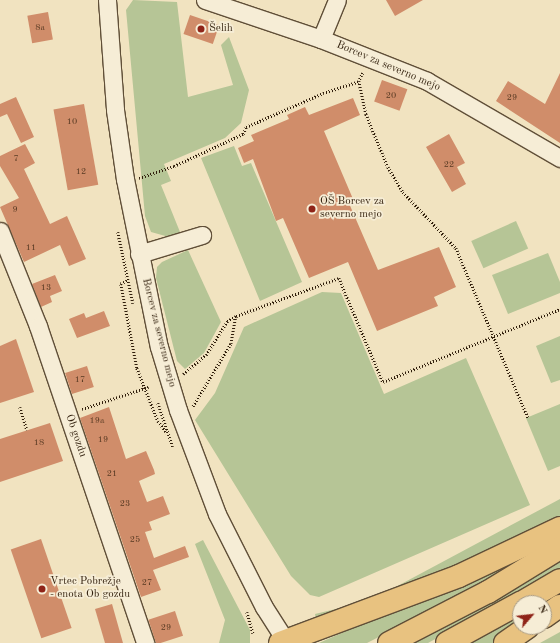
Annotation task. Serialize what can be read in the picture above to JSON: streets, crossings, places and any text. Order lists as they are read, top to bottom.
{
  "streets": {
    "street": ["Borcev za severno mejo", "Ob gozdu"]
  },
  "places": ["Šelih", "OŠ Borcev za severno mejo", "Vrtec Pobrežje - enota Ob gozdu"],
  "house_numbers": [
    "8a",
    "20",
    "29",
    "10",
    "7",
    "22",
    "12",
    "9",
    "11",
    "13",
    "17",
    "19a",
    "19",
    "18",
    "21",
    "23",
    "25",
    "27",
    "29"
  ],
  "north": "top right"
}
